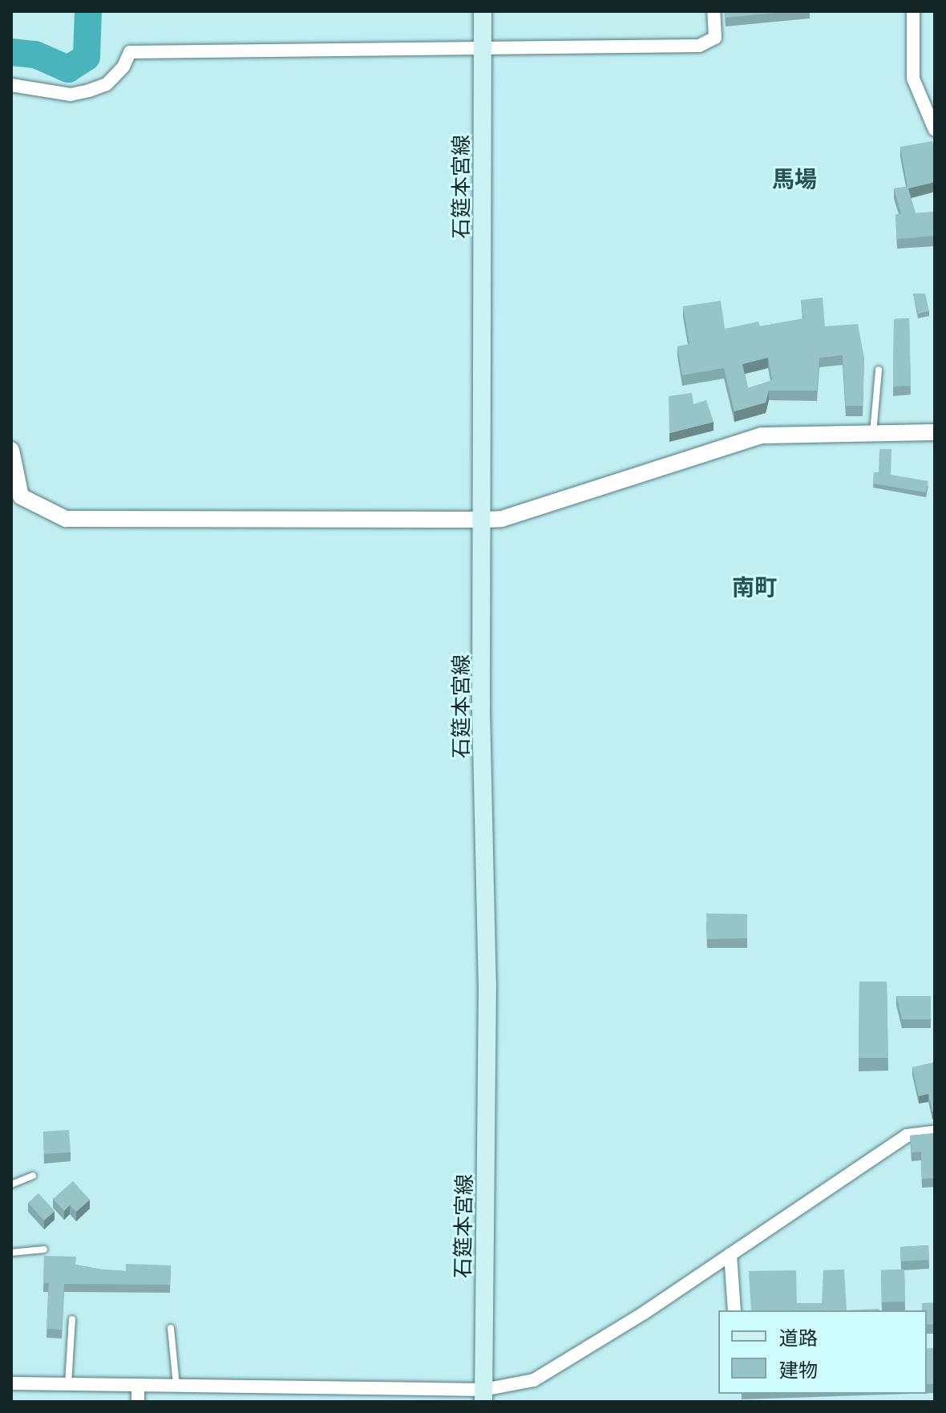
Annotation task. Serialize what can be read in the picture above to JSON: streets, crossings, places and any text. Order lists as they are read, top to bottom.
{
  "streets": {
    "main road": ["石筵本宮線"]
  },
  "districts": ["馬場", "南町"],
  "legend": ["道路", "建物"]
}
